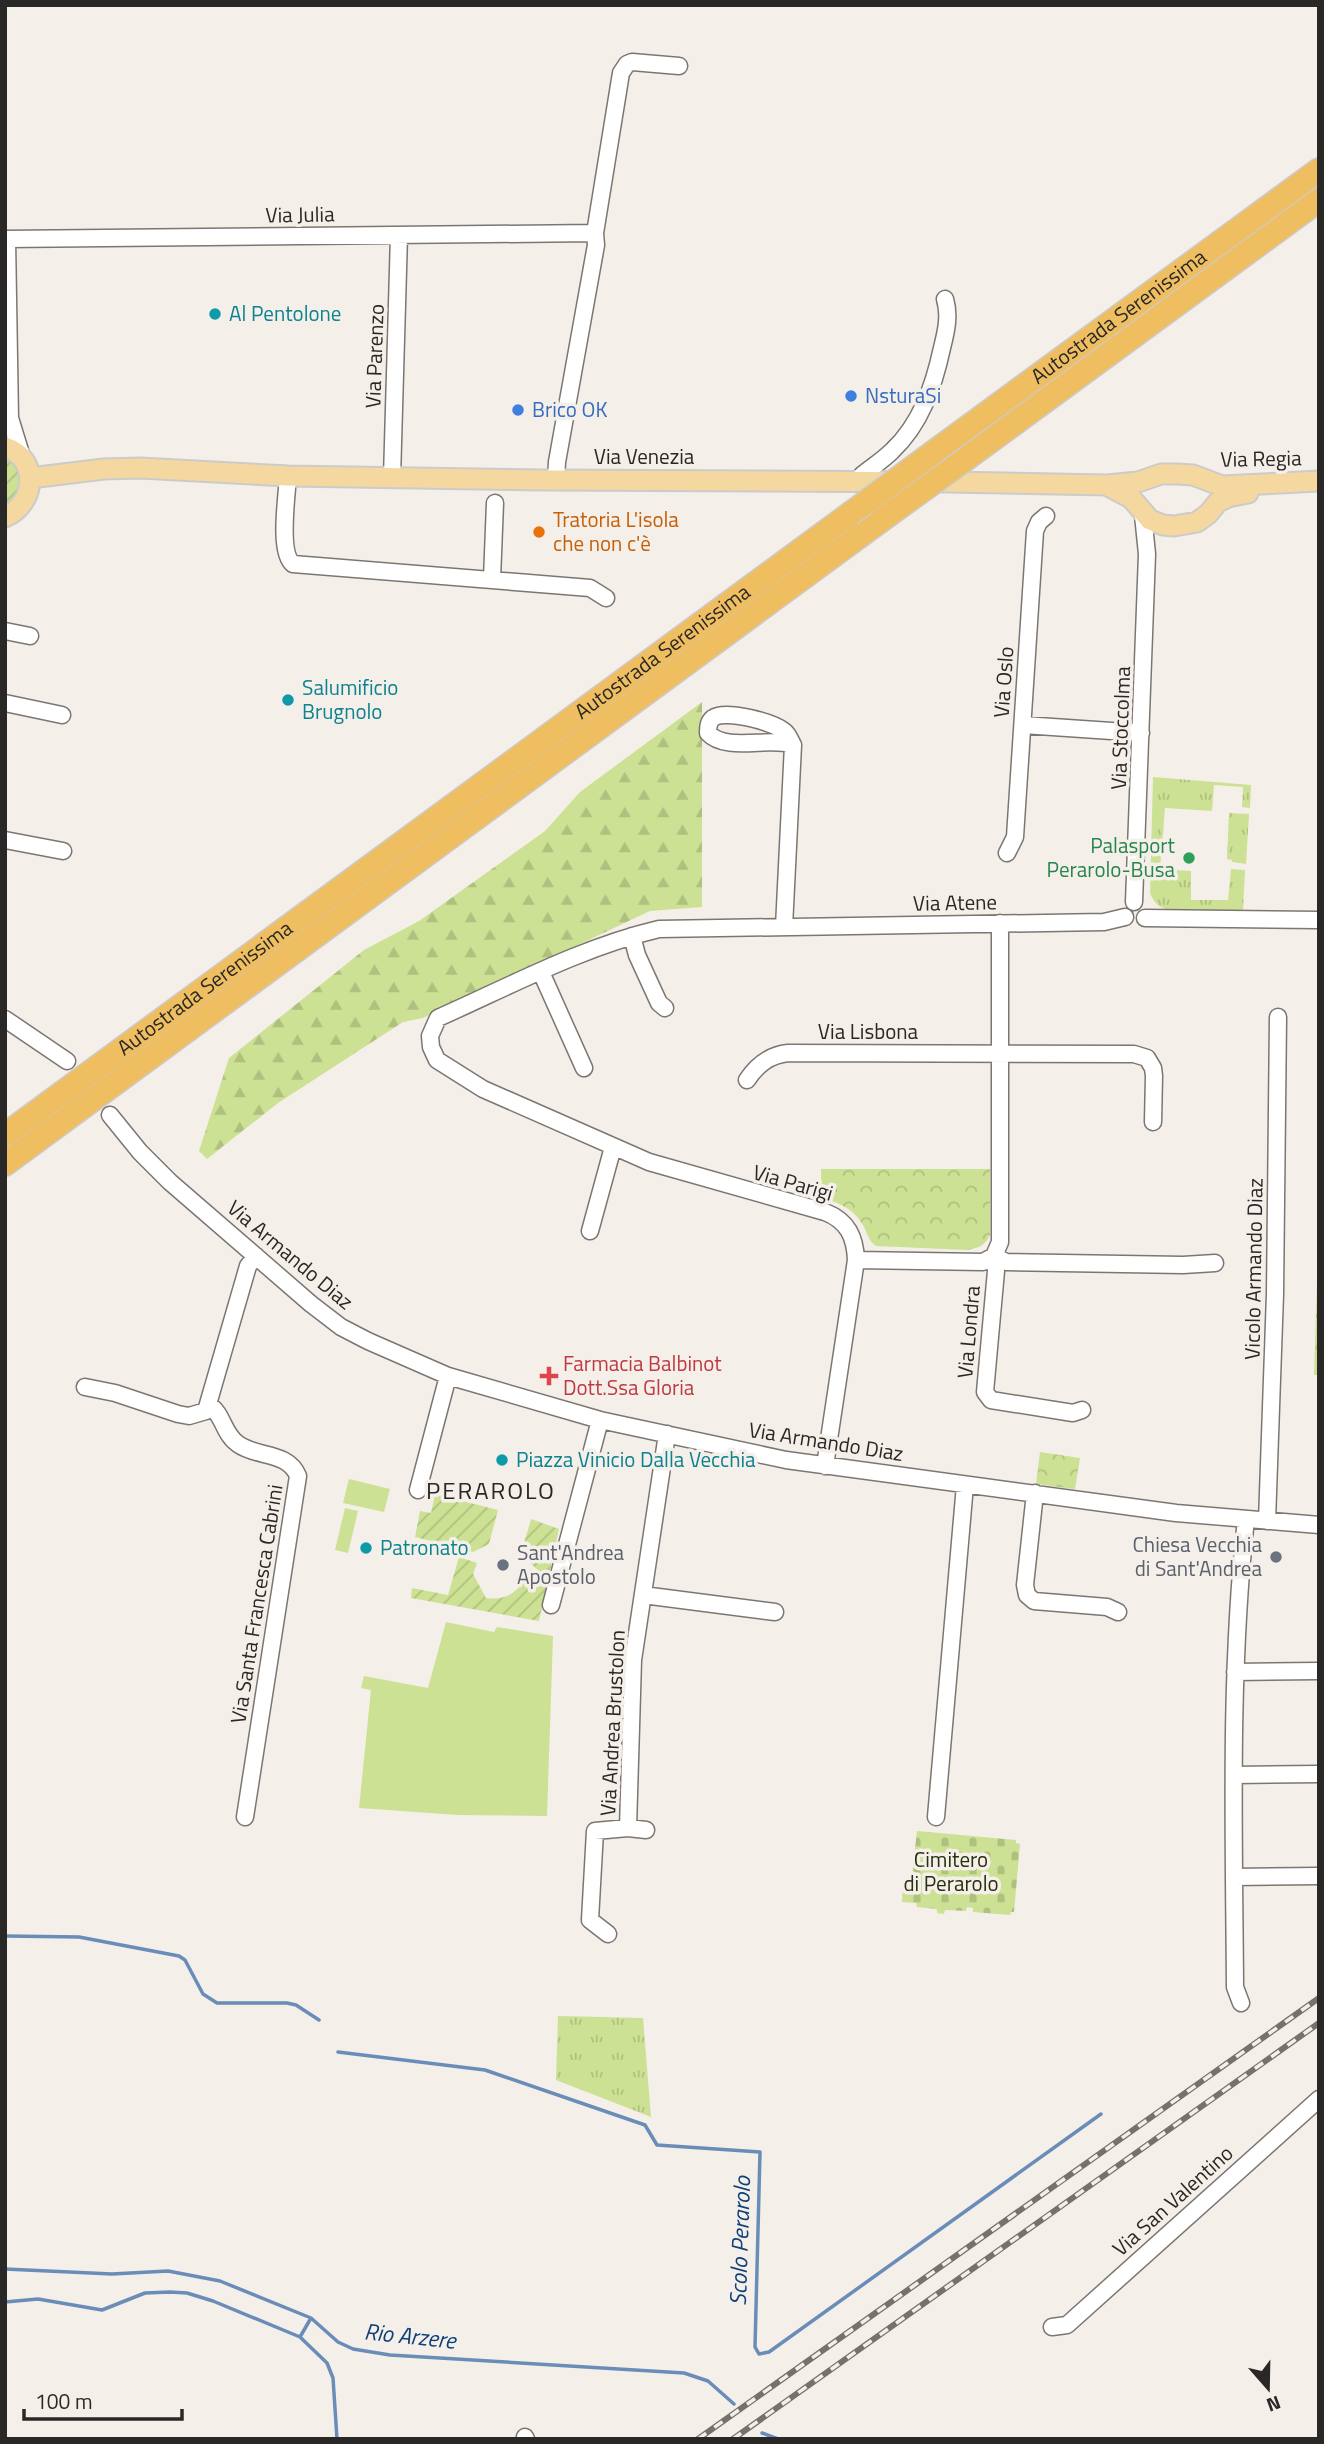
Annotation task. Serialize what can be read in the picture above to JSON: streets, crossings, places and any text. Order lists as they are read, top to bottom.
{
  "streets": {
    "highway": ["Autostrada Serenissima"],
    "main road": ["Via Venezia", "Via Regia"],
    "street": [
      "Via Julia",
      "Via Parenzo",
      "Via Oslo",
      "Via Stoccolma",
      "Via Atene",
      "Via Lisbona",
      "Via Parigi",
      "Via Armando Diaz",
      "Vicolo Armando Diaz",
      "Via Londra",
      "Via Santa Francesca Cabrini",
      "Via Andrea Brustolon",
      "Via San Valentino"
    ]
  },
  "crossings": [
    ["Via Julia", "Via Parenzo"],
    ["Via Parenzo", "Via Venezia"],
    ["Via Venezia", "Via Regia"],
    ["Via Regia", "Via Stoccolma"],
    ["Via Stoccolma", "Via Atene"],
    ["Via Atene", "Via Parigi"],
    ["Via Parigi", "Via Armando Diaz"],
    ["Via Parigi", "Via Londra"],
    ["Via Armando Diaz", "Vicolo Armando Diaz"],
    ["Via Armando Diaz", "Via Andrea Brustolon"]
  ],
  "districts": ["PERAROLO"],
  "water": ["Scolo Perarolo", "Rio Arzere"],
  "parks": ["Cimitero di Perarolo"],
  "places": {
    "other": [
      "Al Pentolone",
      "NsturaSi",
      "Brico OK",
      "Tratoria L'isola che non c'è",
      "Salumificio Brugnolo",
      "Palasport Perarolo-Busa",
      "Piazza Vinicio Dalla Vecchia",
      "Patronato",
      "Chiesa Vecchia di Sant'Andrea",
      "Sant'Andrea Apostolo"
    ],
    "health": ["Farmacia Balbinot Dott.Ssa Gloria"]
  },
  "scale_bar": "100 m",
  "north": "bottom"
}
